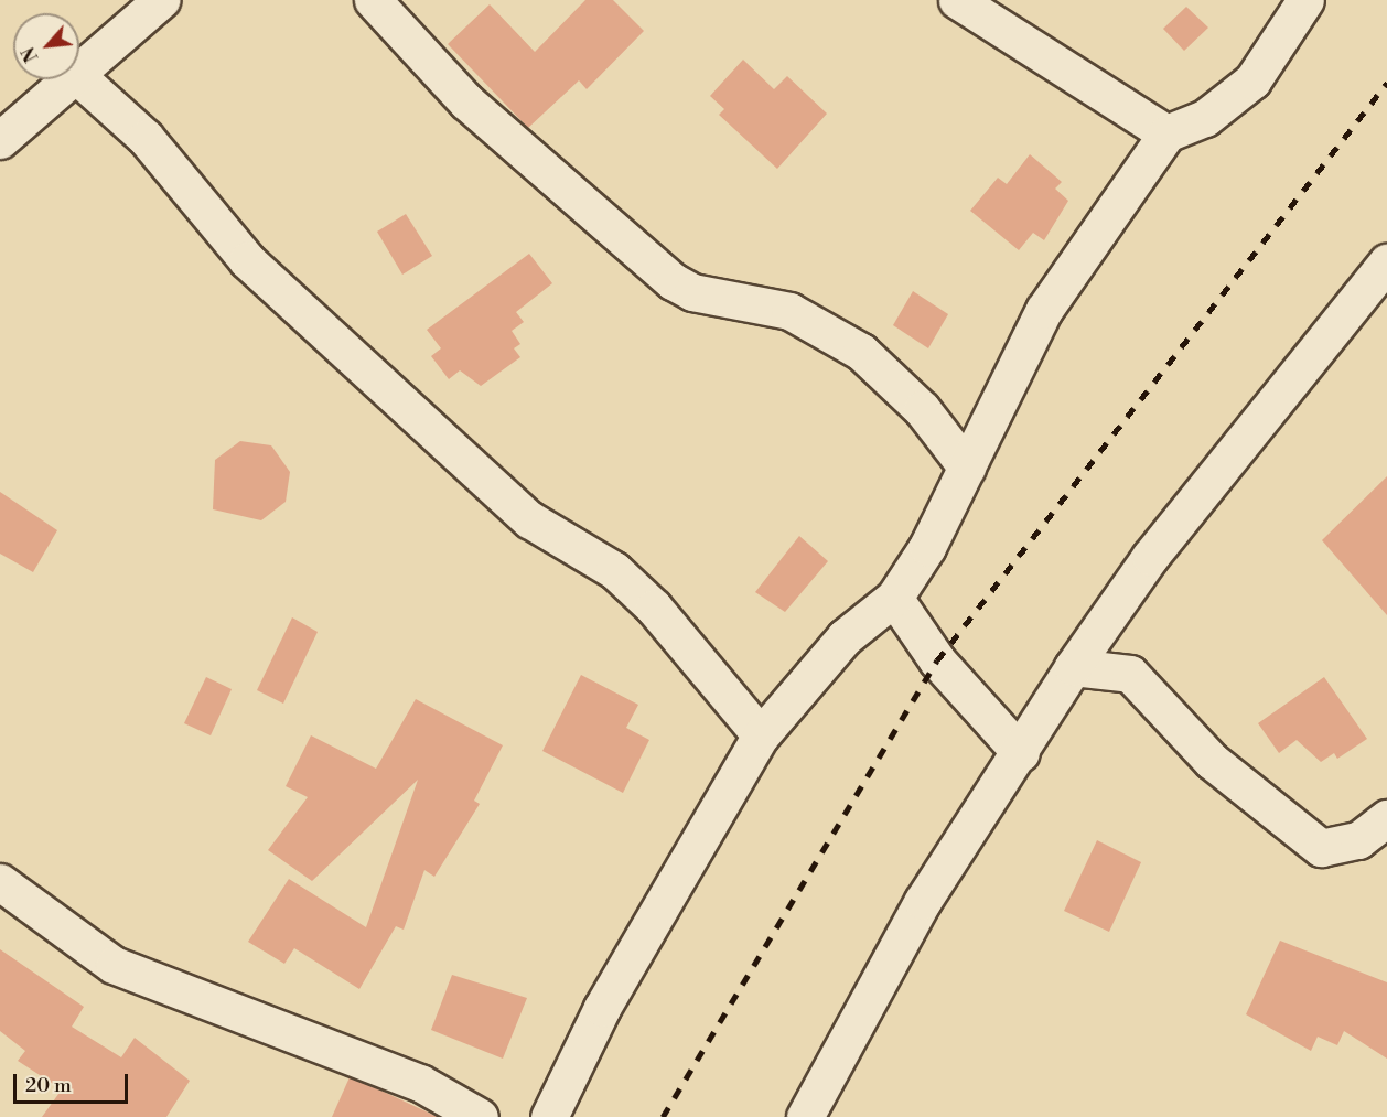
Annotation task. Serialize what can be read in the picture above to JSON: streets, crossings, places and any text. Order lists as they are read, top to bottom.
{
  "scale_bar": "20 m",
  "north": "bottom left"
}
